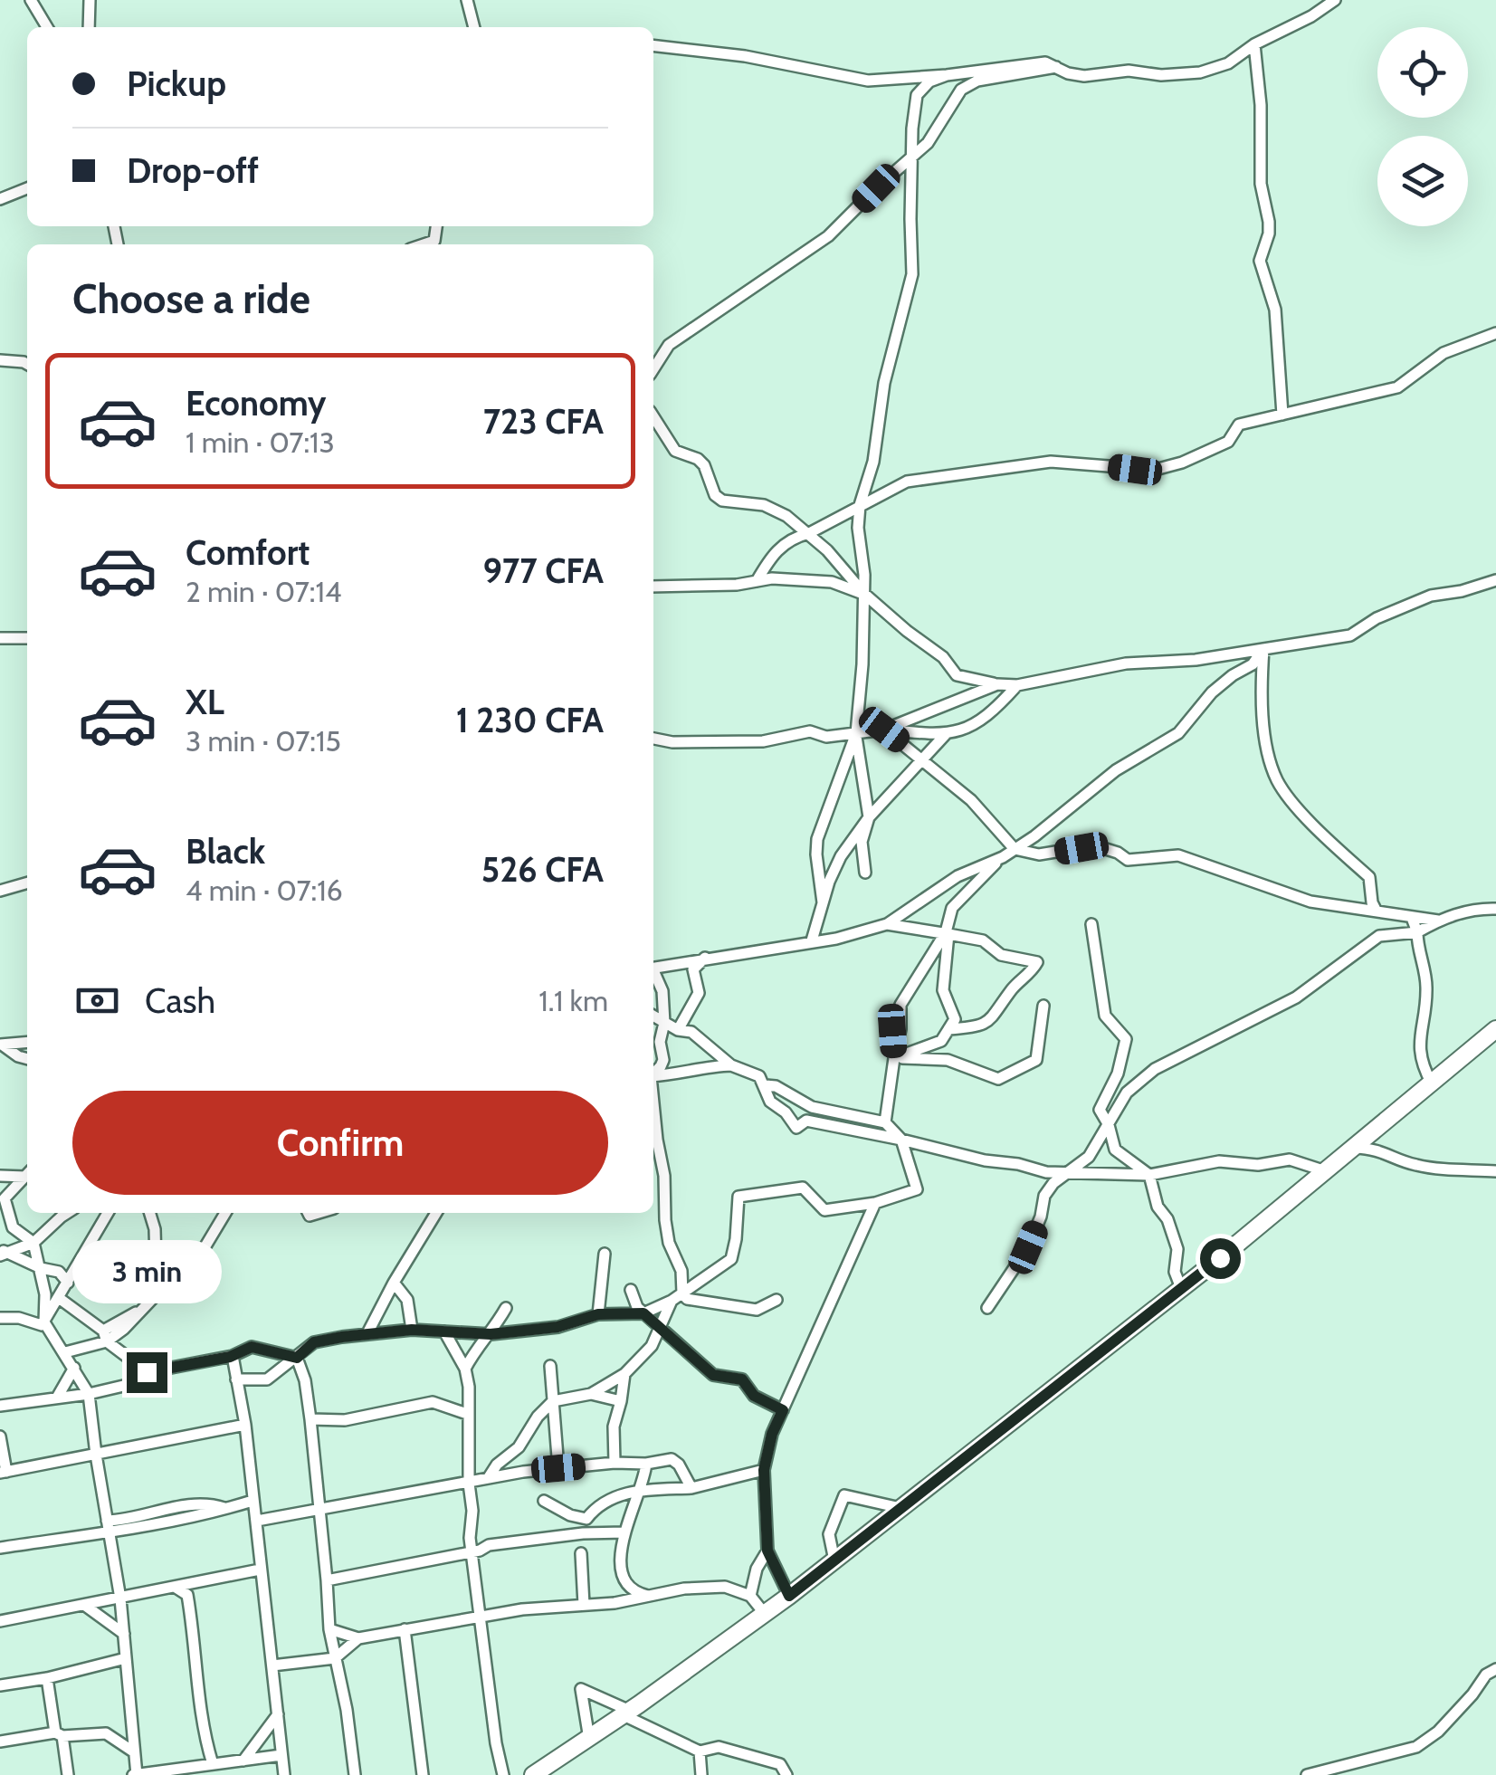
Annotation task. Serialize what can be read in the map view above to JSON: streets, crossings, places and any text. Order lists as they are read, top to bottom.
{
  "page": {
    "banner": ["Pickup", "Drop-off"],
    "heading": "Choose a ride",
    "list": [
      {
        "name": "Economy",
        "note": "1 min · 07:13",
        "value": "723 CFA"
      },
      {
        "name": "Comfort",
        "note": "2 min · 07:14",
        "value": "977 CFA"
      },
      {
        "name": "XL",
        "note": "3 min · 07:15",
        "value": "1 230 CFA"
      },
      {
        "name": "Black",
        "note": "4 min · 07:16",
        "value": "526 CFA"
      }
    ],
    "pay": ["Cash", "1.1 km"],
    "buttons": "Confirm",
    "bubble": "3 min"
  }
}
